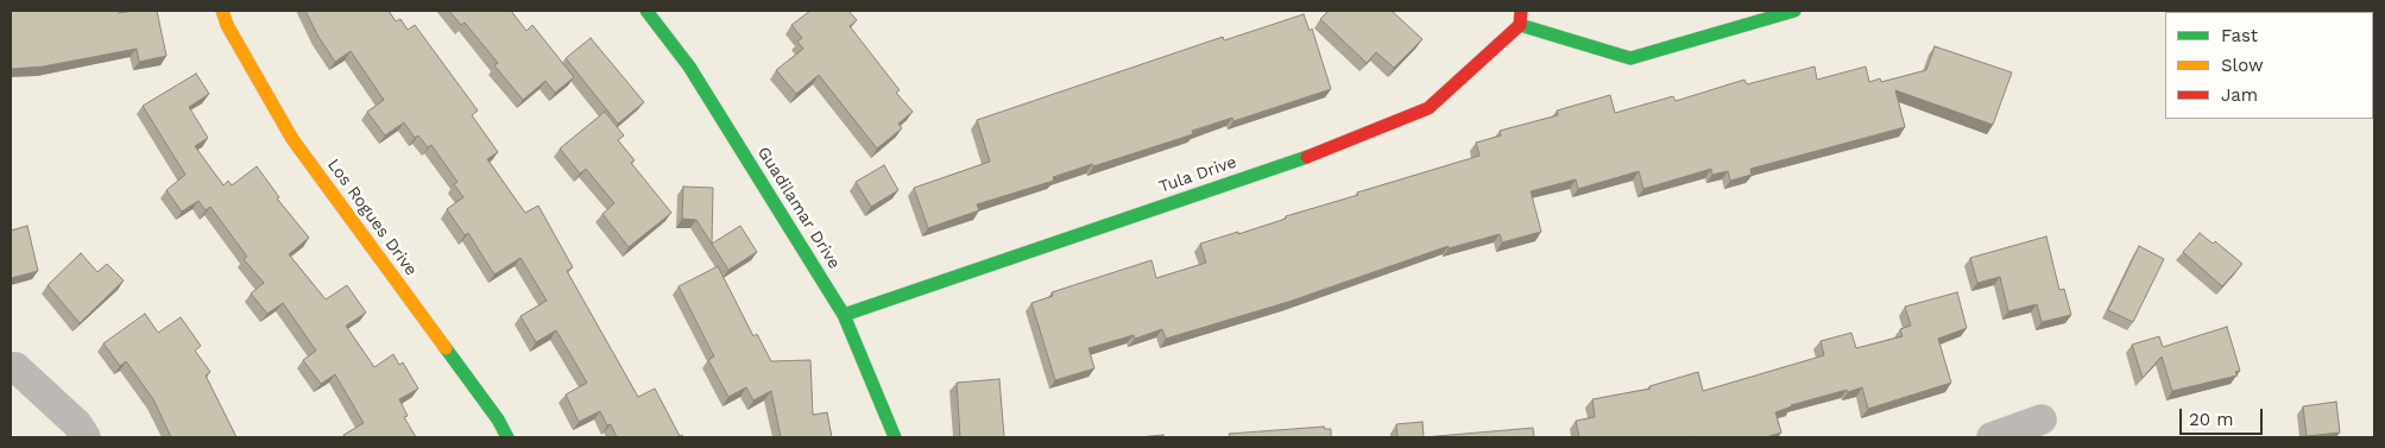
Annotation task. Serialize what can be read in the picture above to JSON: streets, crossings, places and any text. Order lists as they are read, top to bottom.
{
  "streets": {
    "street": ["Tula Drive", "Guadilamar Drive", "Los Rogues Drive"]
  },
  "crossings": [
    ["Tula Drive", "Guadilamar Drive"]
  ],
  "legend": ["Fast", "Slow", "Jam"],
  "scale_bar": "20 m"
}
